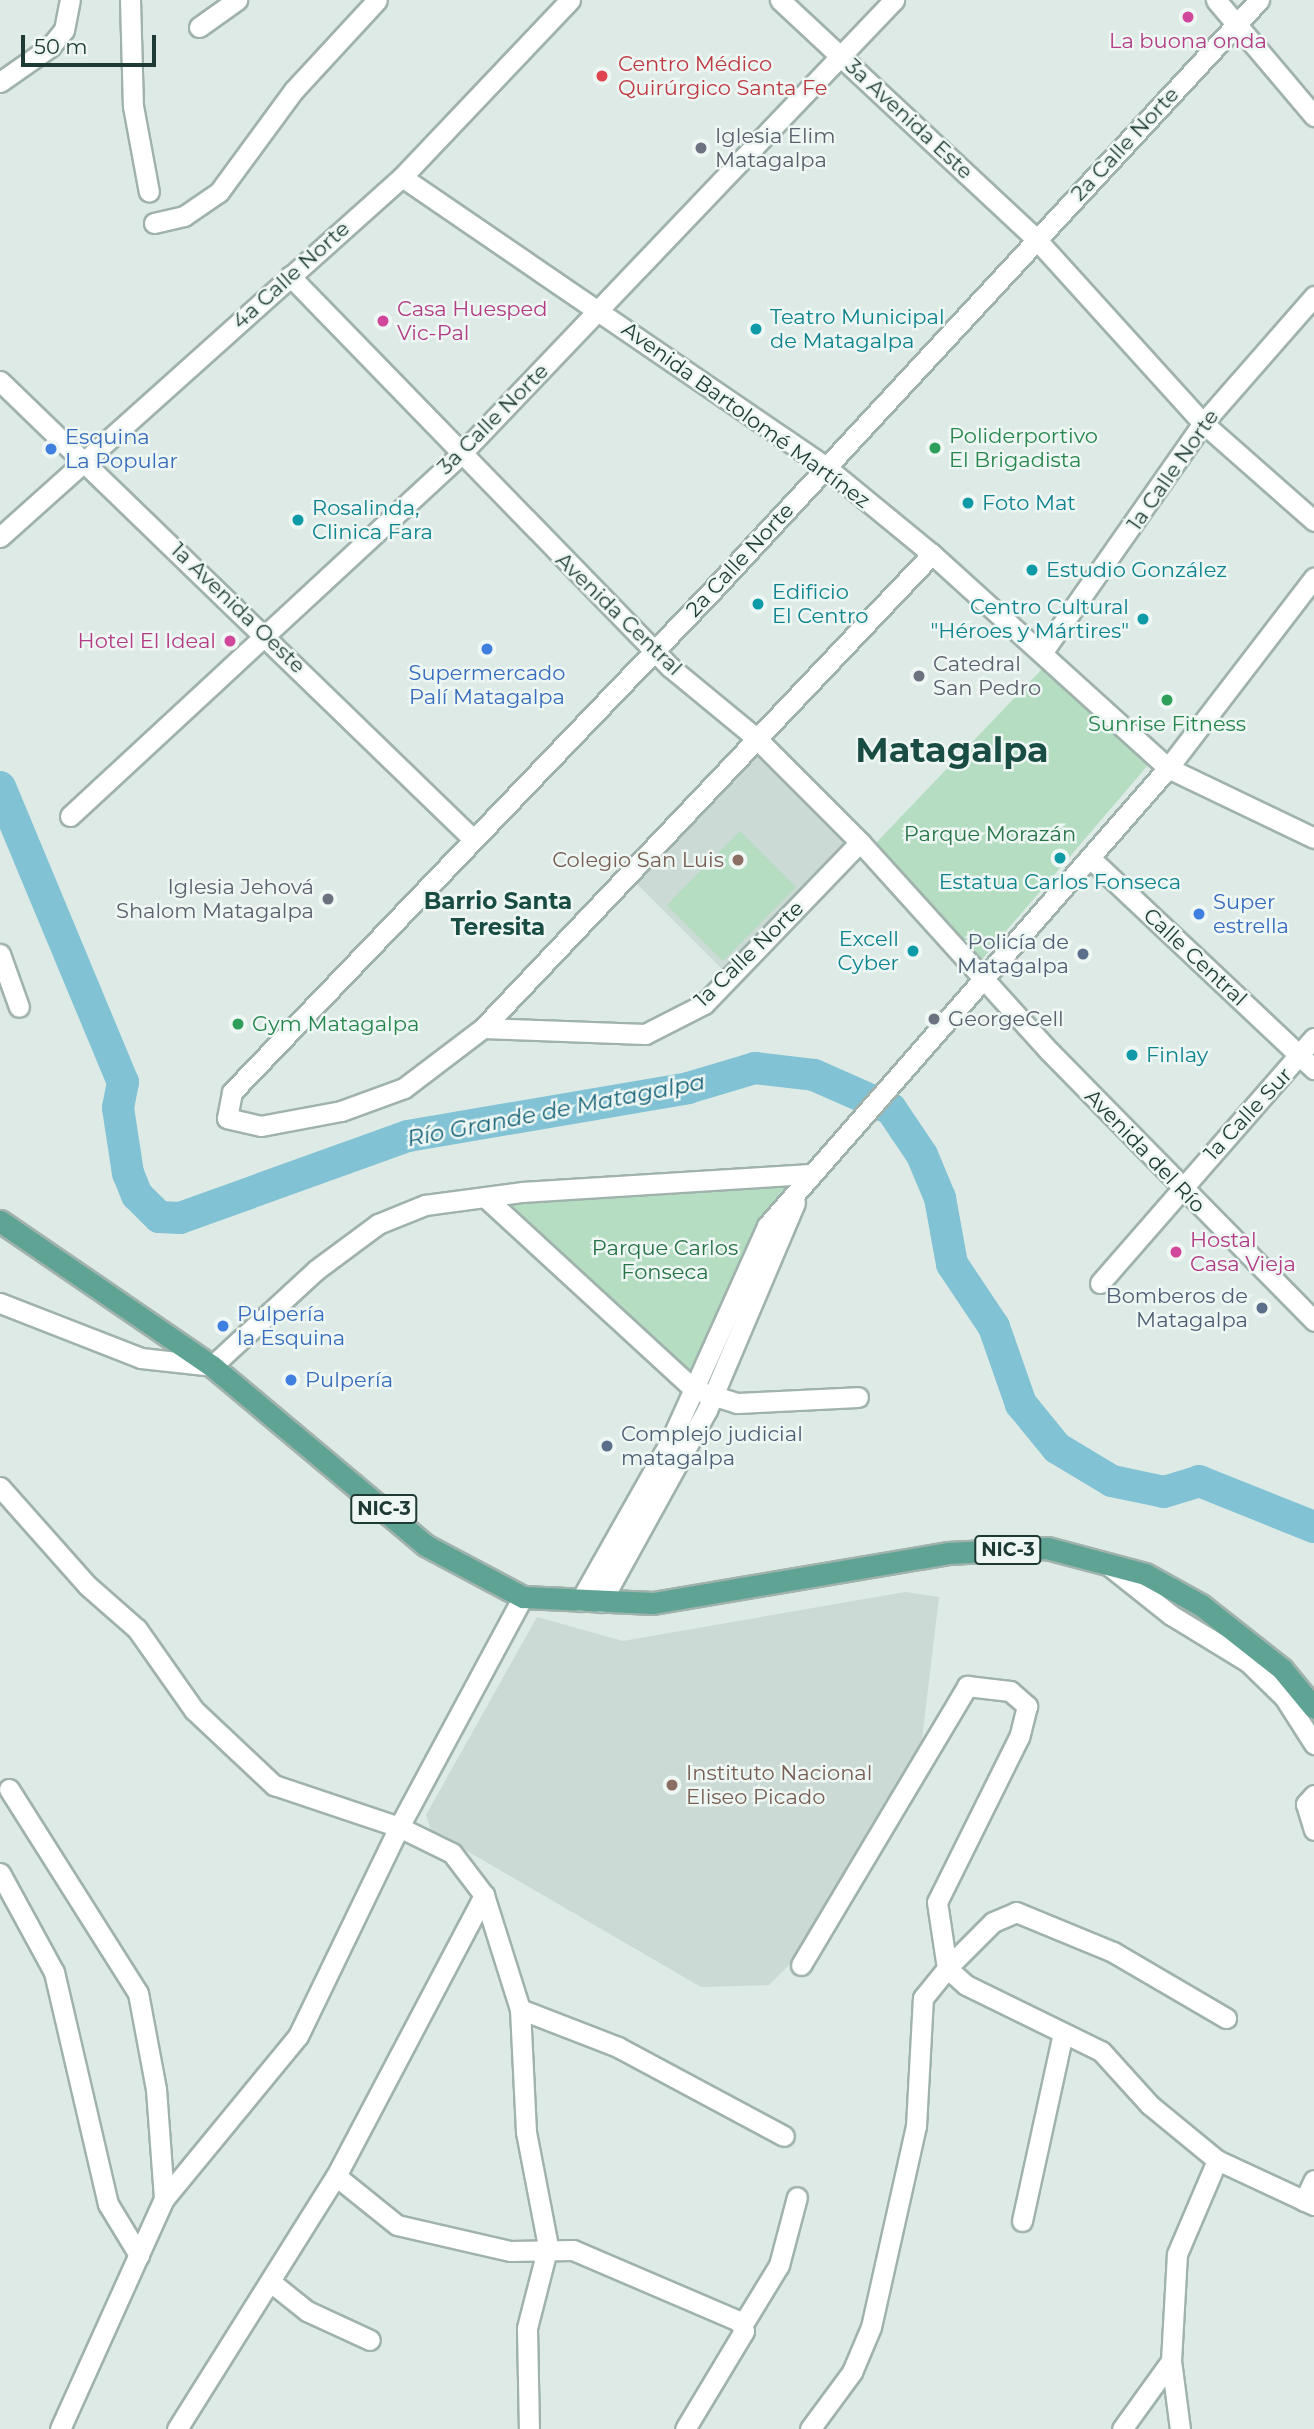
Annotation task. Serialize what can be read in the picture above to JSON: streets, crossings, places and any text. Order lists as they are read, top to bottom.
{
  "streets": {
    "main road": ["NIC-3"],
    "street": [
      "3a Avenida Este",
      "2a Calle Norte",
      "4a Calle Norte",
      "Avenida Bartolomé Martínez",
      "3a Calle Norte",
      "1a Calle Norte",
      "1a Avenida Oeste",
      "Avenida Central",
      "Calle Central",
      "1a Calle Sur",
      "Avenida del Río"
    ]
  },
  "crossings": [
    ["3a Avenida Este", "2a Calle Norte"],
    ["3a Avenida Este", "3a Calle Norte"],
    ["3a Avenida Este", "1a Calle Norte"],
    ["2a Calle Norte", "Avenida Bartolomé Martínez"],
    ["2a Calle Norte", "1a Calle Norte"],
    ["2a Calle Norte", "1a Avenida Oeste"],
    ["2a Calle Norte", "Avenida Central"],
    ["4a Calle Norte", "Avenida Bartolomé Martínez"],
    ["4a Calle Norte", "1a Avenida Oeste"],
    ["4a Calle Norte", "Avenida Central"],
    ["Avenida Bartolomé Martínez", "3a Calle Norte"],
    ["Avenida Bartolomé Martínez", "1a Calle Norte"],
    ["3a Calle Norte", "1a Avenida Oeste"],
    ["3a Calle Norte", "Avenida Central"],
    ["1a Calle Norte", "Avenida Central"],
    ["Avenida Central", "Avenida del Río"],
    ["Calle Central", "1a Calle Sur"],
    ["1a Calle Sur", "Avenida del Río"]
  ],
  "districts": ["Matagalpa", "Barrio Santa Teresita"],
  "water": ["Río Grande de Matagalpa"],
  "parks": ["Parque Morazán", "Parque Carlos Fonseca"],
  "places": [
    "La buona onda",
    "Centro Médico Quirúrgico Santa Fe",
    "Iglesia Elim Matagalpa",
    "Casa Huesped Vic-Pal",
    "Teatro Municipal de Matagalpa",
    "Poliderportivo El Brigadista",
    "Esquina La Popular",
    "Foto Mat",
    "Rosalinda, Clinica Fara",
    "Estudio González",
    "Edificio El Centro",
    "Centro Cultural \"Héroes y Mártires\"",
    "Hotel El Ideal",
    "Supermercado Palí Matagalpa",
    "Catedral San Pedro",
    "Sunrise Fitness",
    "Estatua Carlos Fonseca",
    "Colegio San Luis",
    "Iglesia Jehová Shalom Matagalpa",
    "Super estrella",
    "Excell Cyber",
    "Policía de Matagalpa",
    "GeorgeCell",
    "Gym Matagalpa",
    "Finlay",
    "Hostal Casa Vieja",
    "Bomberos de Matagalpa",
    "Pulpería la Esquina",
    "Pulpería",
    "Complejo judicial matagalpa",
    "Instituto Nacional Eliseo Picado"
  ],
  "scale_bar": "50 m"
}
